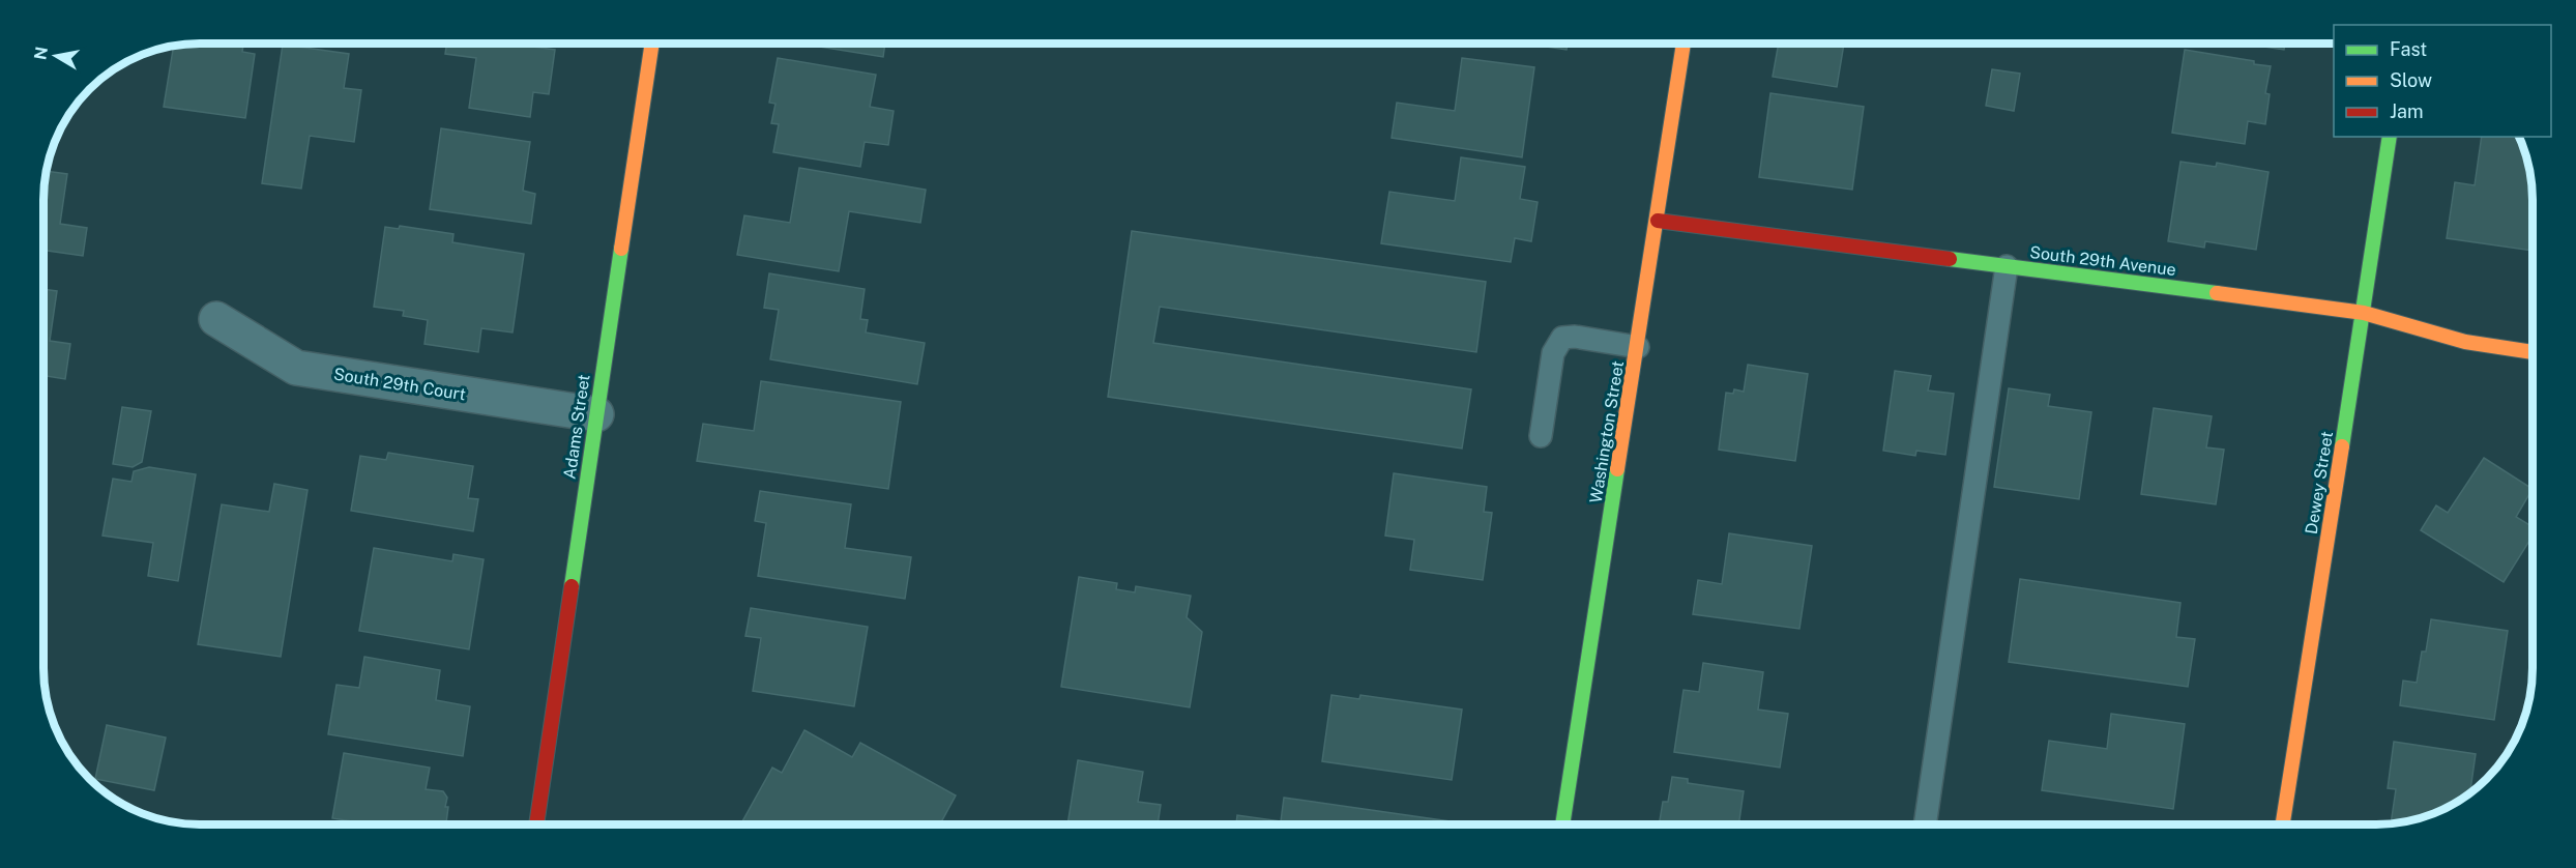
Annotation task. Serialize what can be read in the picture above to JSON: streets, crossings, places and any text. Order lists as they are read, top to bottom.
{
  "streets": {
    "street": [
      "South 29th Avenue",
      "South 29th Court",
      "Adams Street",
      "Washington Street",
      "Dewey Street"
    ]
  },
  "crossings": [
    ["South 29th Avenue", "Washington Street"],
    ["South 29th Avenue", "Dewey Street"],
    ["South 29th Court", "Adams Street"]
  ],
  "legend": ["Fast", "Slow", "Jam"],
  "north": "left"
}
